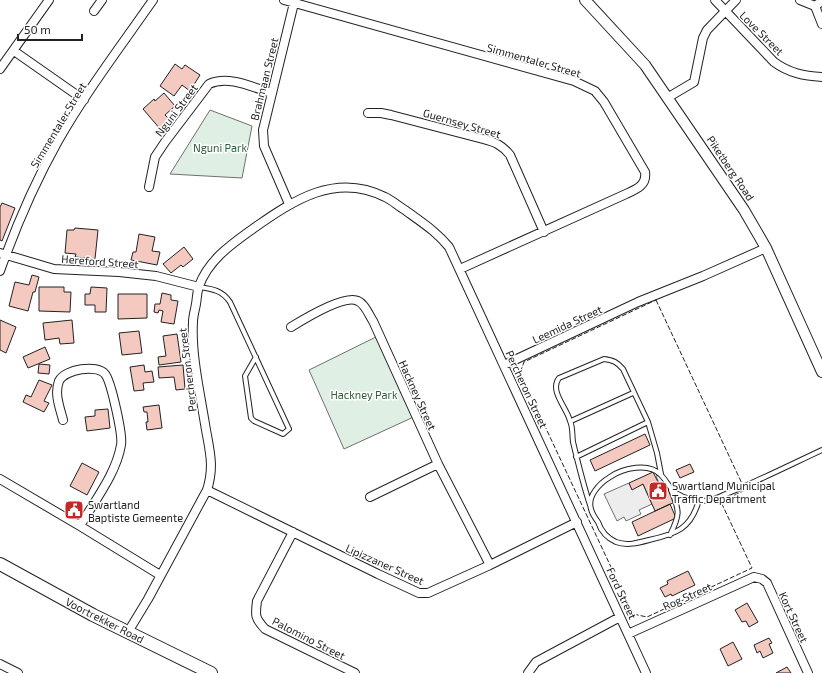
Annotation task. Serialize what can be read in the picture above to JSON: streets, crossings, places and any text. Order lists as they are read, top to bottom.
{
  "streets": {
    "main road": ["Voortrekker Road"],
    "street": [
      "Love Street",
      "Simmentaler Street",
      "Brahmaan Street",
      "Nguni Street",
      "Guernsey Street",
      "Piketberg Road",
      "Hereford Street",
      "Leemida Street",
      "Percheron Street",
      "Hackney Street",
      "Lipizzaner Street",
      "Ford Street",
      "Rog Street",
      "Kort Street",
      "Palomino Street"
    ]
  },
  "crossings": [
    ["Simmentaler Street", "Brahmaan Street"],
    ["Simmentaler Street", "Guernsey Street"],
    ["Simmentaler Street", "Hereford Street"],
    ["Simmentaler Street", "Percheron Street"],
    ["Brahmaan Street", "Nguni Street"],
    ["Brahmaan Street", "Percheron Street"],
    ["Piketberg Road", "Leemida Street"],
    ["Hereford Street", "Percheron Street"],
    ["Leemida Street", "Percheron Street"],
    ["Percheron Street", "Lipizzaner Street"],
    ["Percheron Street", "Ford Street"],
    ["Percheron Street", "Voortrekker Road"],
    ["Hackney Street", "Lipizzaner Street"],
    ["Lipizzaner Street", "Ford Street"],
    ["Lipizzaner Street", "Palomino Street"],
    ["Ford Street", "Rog Street"],
    ["Rog Street", "Kort Street"]
  ],
  "parks": ["Nguni Park", "Hackney Park"],
  "places": {
    "public building": ["Swartland Municipal Traffic Department", "Swartland Baptiste Gemeente"]
  },
  "scale_bar": "50 m"
}
